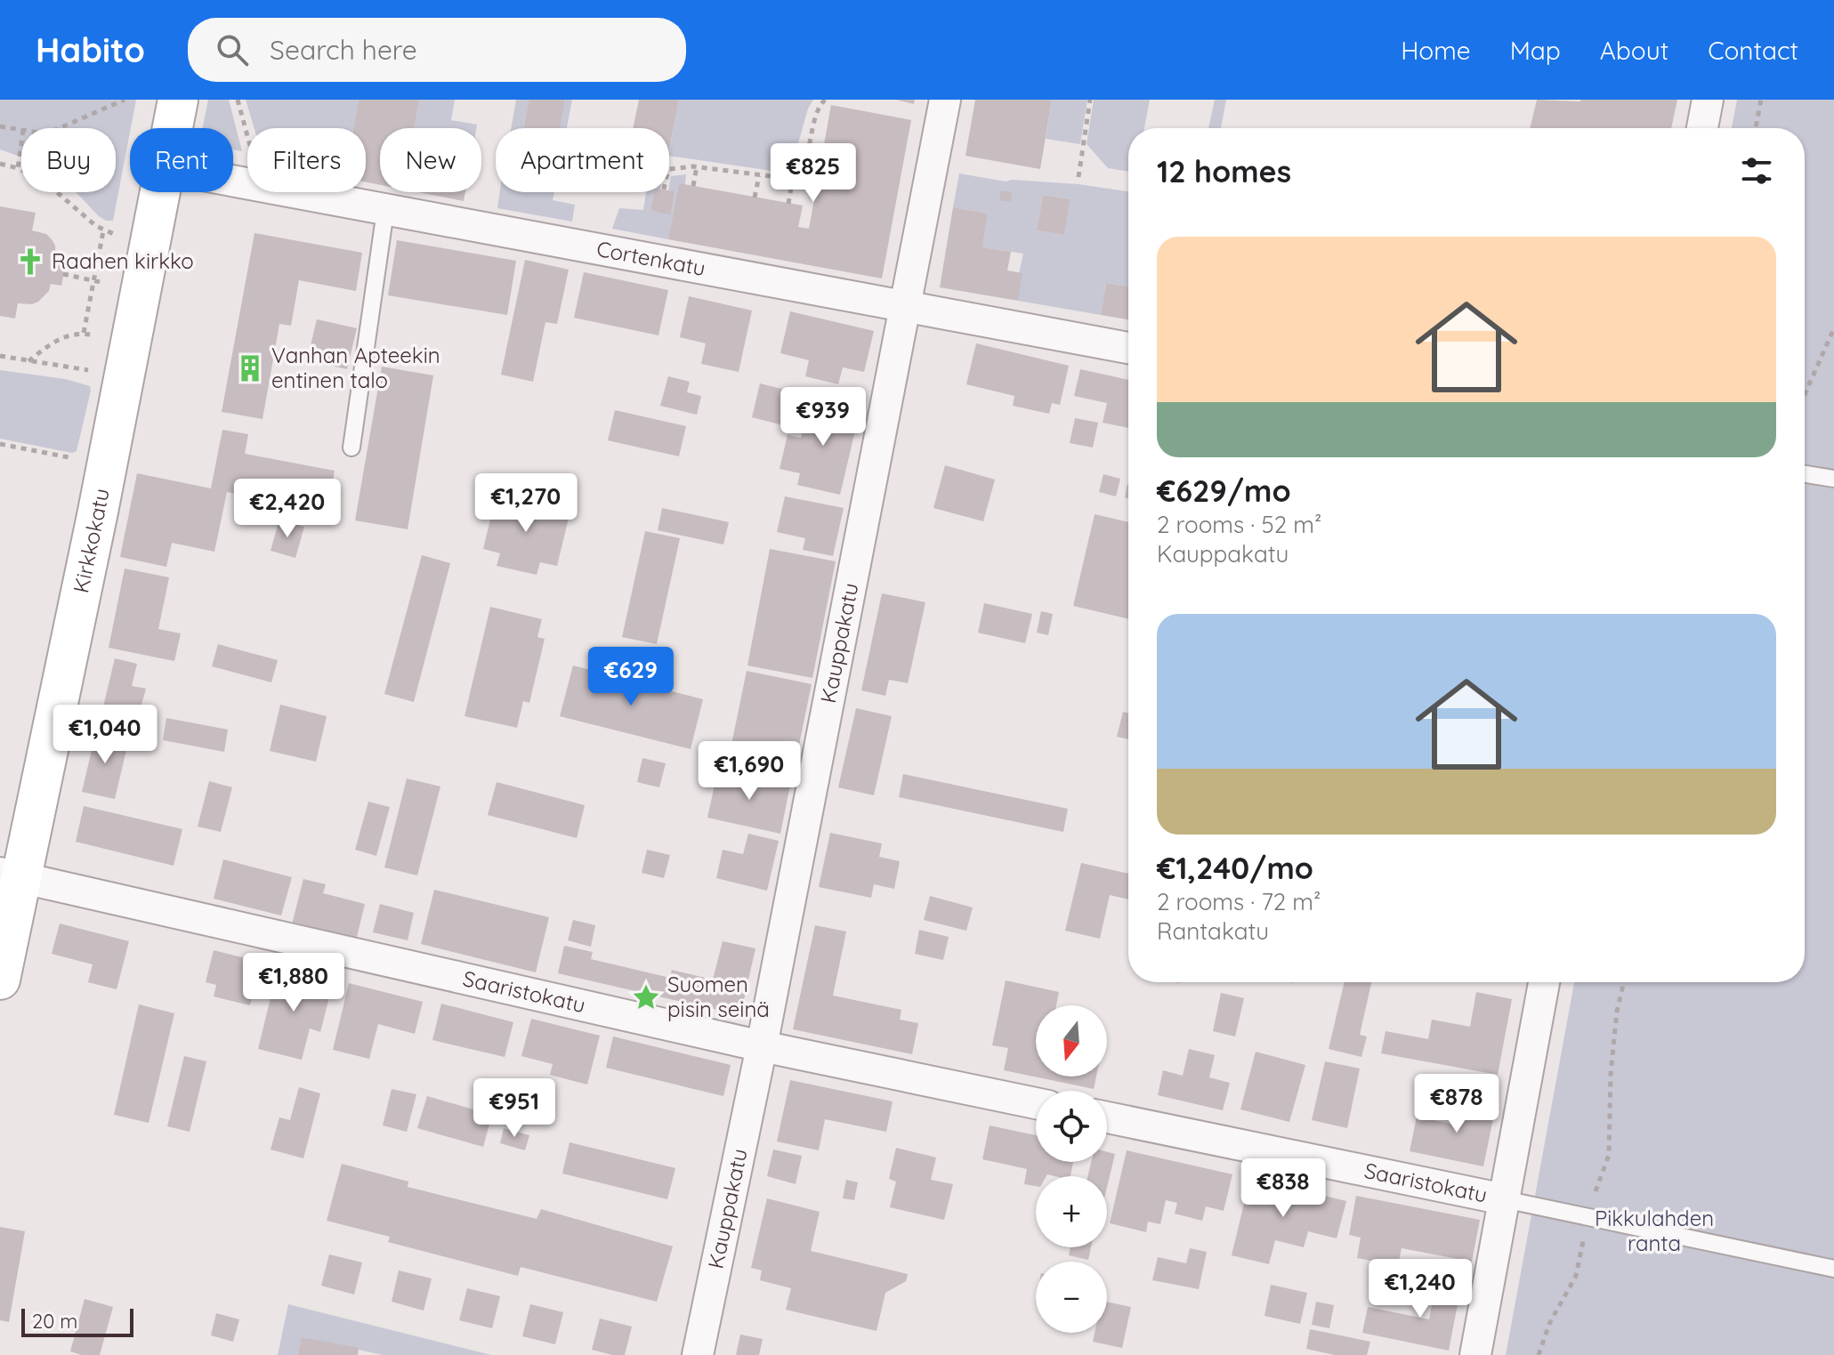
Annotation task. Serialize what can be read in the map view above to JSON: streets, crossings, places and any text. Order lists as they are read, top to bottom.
{
  "streets": {
    "street": [
      "Cortenkatu",
      "Kirkkokatu",
      "Kauppakatu",
      "Saaristokatu"
    ]
  },
  "crossings": [
    ["Cortenkatu", "Kauppakatu"],
    ["Kirkkokatu", "Saaristokatu"],
    ["Kauppakatu", "Saaristokatu"]
  ],
  "parks": ["Pikkulahden ranta"],
  "places": {
    "church": ["Raahen kirkko"],
    "building": ["Vanhan Apteekin entinen talo"],
    "place": ["Suomen pisin seinä"]
  },
  "scale_bar": "20 m",
  "north": "bottom",
  "page": {
    "header": "Habito",
    "search": "Search here",
    "nav": [
      "Home",
      "Map",
      "About",
      "Contact"
    ],
    "chip": [
      "Buy",
      "Rent",
      "Filters",
      "New",
      "Apartment"
    ],
    "heading": "12 homes",
    "price": [
      "€825",
      "€939",
      "€1,270",
      "€2,420",
      "€629",
      "€1,040",
      "€1,690",
      "€1,880",
      "€878",
      "€951",
      "€838",
      "€1,240"
    ],
    "list": [
      {
        "name": "€629/mo",
        "note": "2 rooms · 52 m² · Kauppakatu"
      },
      {
        "name": "€1,240/mo",
        "note": "2 rooms · 72 m² · Rantakatu"
      }
    ],
    "map_buttons": ["+", "−"],
    "scale": "20 m"
  }
}
